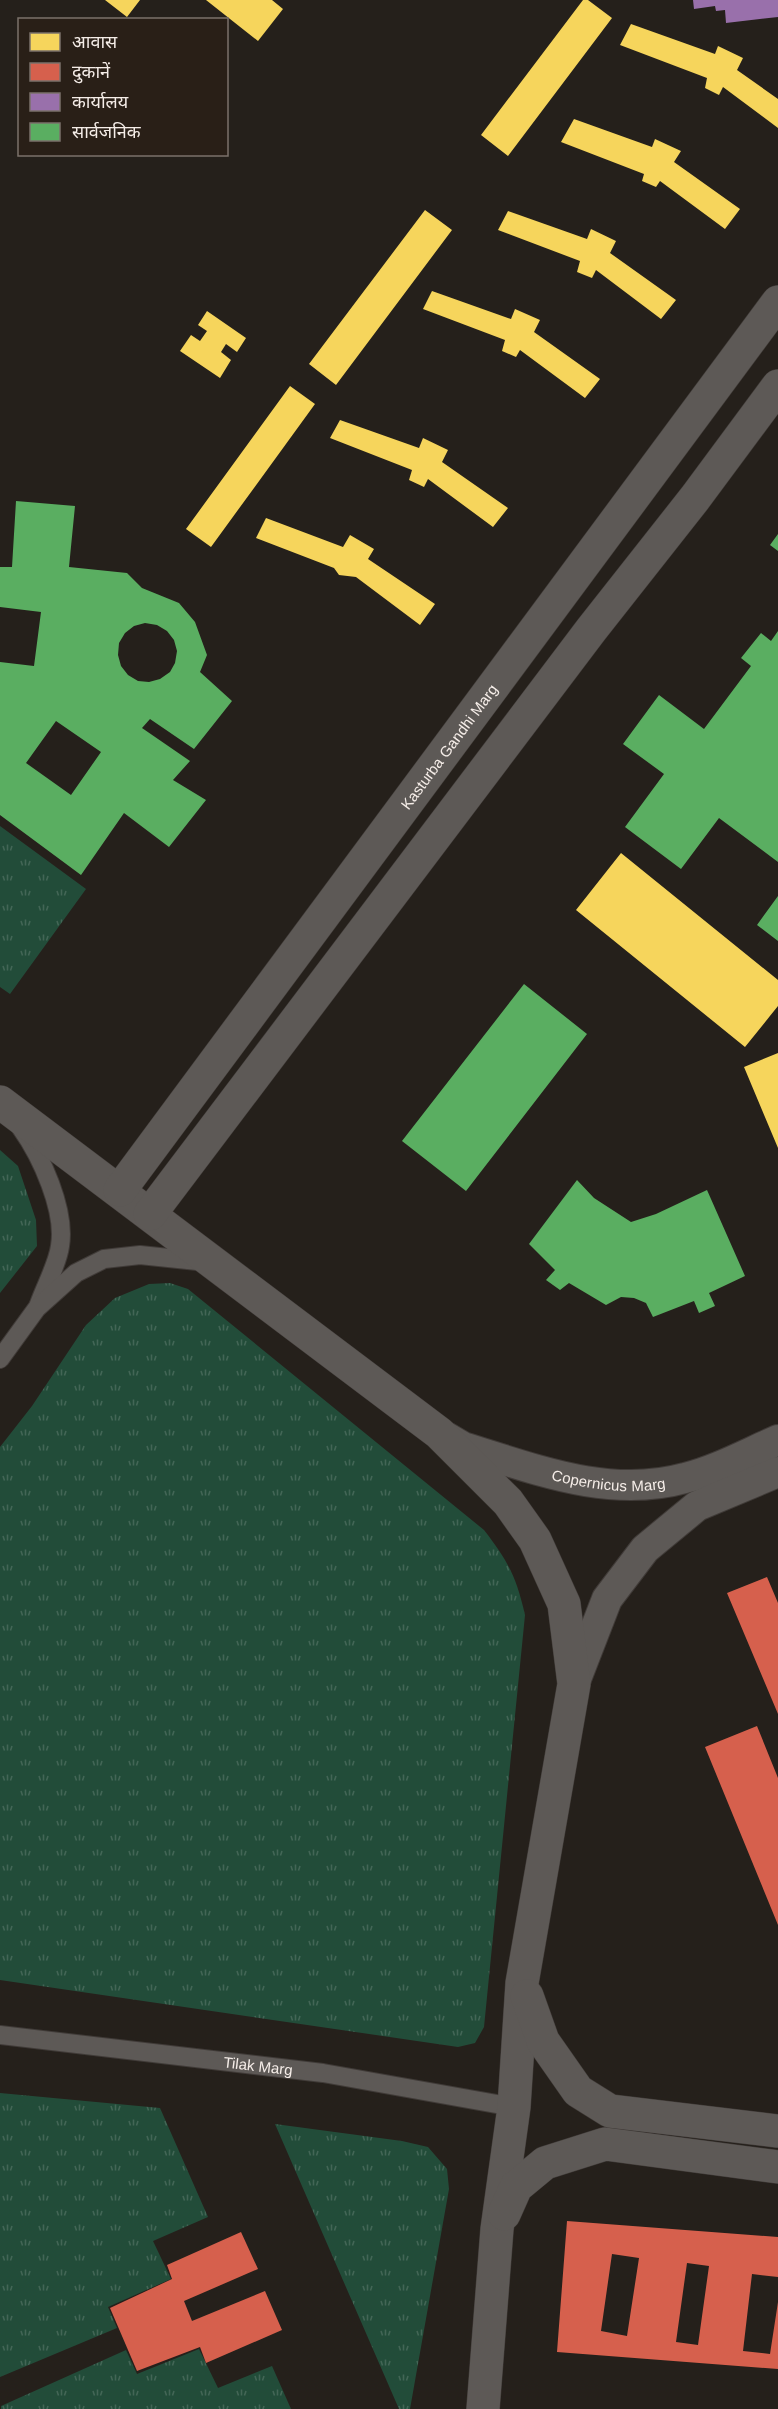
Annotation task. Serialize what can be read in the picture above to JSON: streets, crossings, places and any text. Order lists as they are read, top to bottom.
{
  "streets": {
    "main road": ["Kasturba Gandhi Marg"],
    "street": ["Copernicus Marg", "Tilak Marg"]
  },
  "legend": [
    "आवास",
    "दुकानें",
    "कार्यालय",
    "सार्वजनिक"
  ]
}
